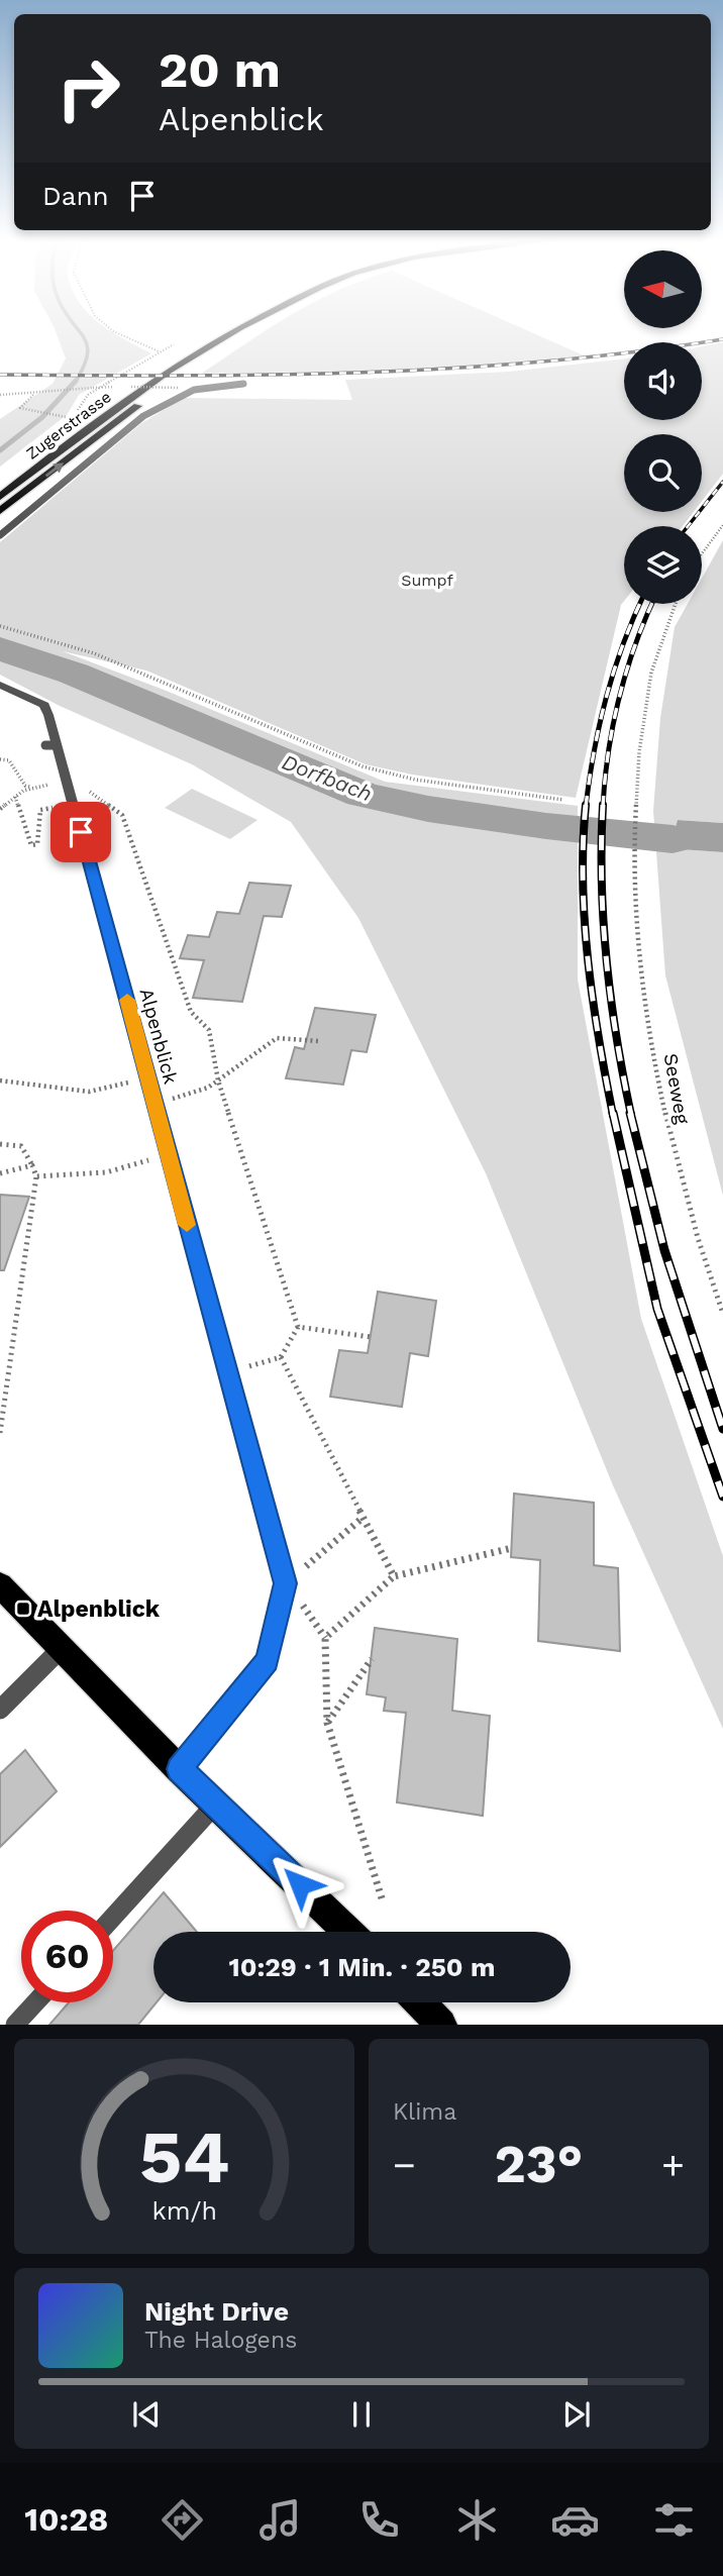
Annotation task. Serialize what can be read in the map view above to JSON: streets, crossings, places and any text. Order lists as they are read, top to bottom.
{
  "streets": {
    "main road": ["Zugerstrasse"],
    "street": ["Alpenblick"],
    "path": ["Seeweg"]
  },
  "water": ["Dorfbach"],
  "parks": ["Sumpf"],
  "places": {
    "transit": ["Alpenblick"]
  },
  "north": "left",
  "page": {
    "turn": ["20 m", "Alpenblick"],
    "then": "Dann",
    "limit": "60",
    "trip": "10:29 · 1 Min. · 250 m",
    "tile": "Klima",
    "heat": ["−", "23°", "+"],
    "song": ["Night Drive", "The Halogens"],
    "tabs": "10:28",
    "gauge": ["54", "km/h"]
  }
}
